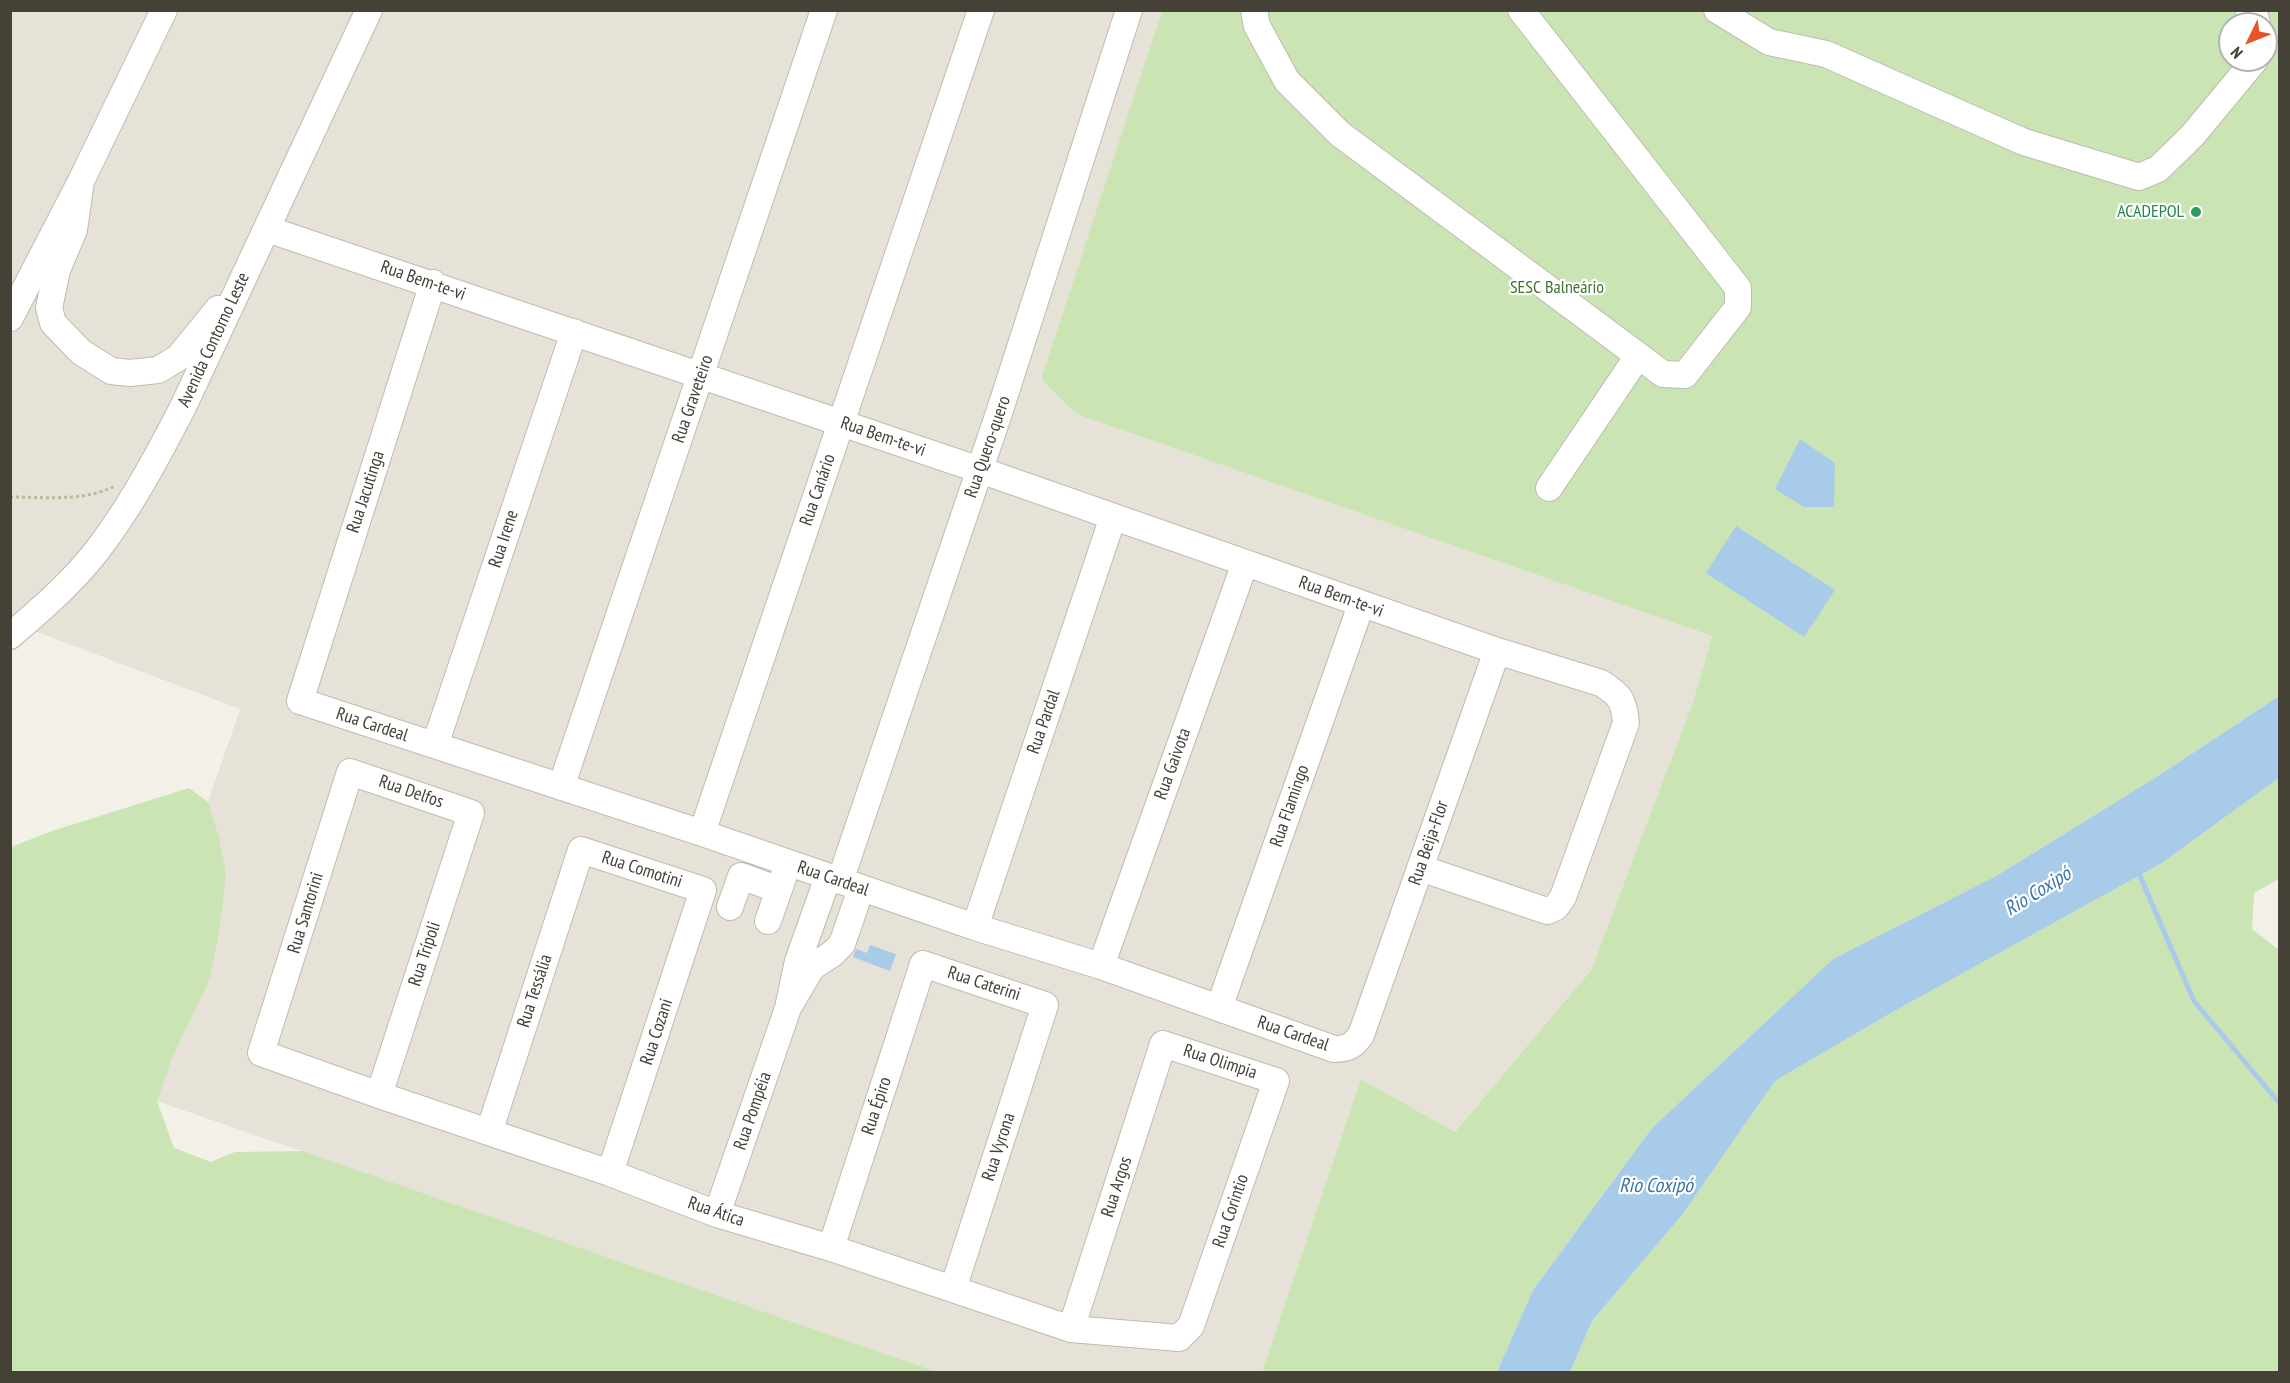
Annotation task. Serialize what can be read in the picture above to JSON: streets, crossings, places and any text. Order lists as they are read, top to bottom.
{
  "streets": {
    "street": [
      "Rua Bem-te-vi",
      "Avenida Contorno Leste",
      "Rua Graveteiro",
      "Rua Quero-quero",
      "Rua Canário",
      "Rua Jacutinga",
      "Rua Irene",
      "Rua Pardal",
      "Rua Cardeal",
      "Rua Gaivota",
      "Rua Delfos",
      "Rua Flamingo",
      "Rua Beija-Flor",
      "Rua Comotini",
      "Rua Santorini",
      "Rua Trípoli",
      "Rua Caterini",
      "Rua Tessália",
      "Rua Cozani",
      "Rua Olimpia",
      "Rua Épiro",
      "Rua Pompéia",
      "Rua Vyrona",
      "Rua Argos",
      "Rua Corintio",
      "Rua Ática"
    ]
  },
  "crossings": [
    ["Rua Bem-te-vi", "Avenida Contorno Leste"],
    ["Rua Bem-te-vi", "Rua Graveteiro"],
    ["Rua Bem-te-vi", "Rua Quero-quero"],
    ["Rua Bem-te-vi", "Rua Canário"],
    ["Rua Bem-te-vi", "Rua Jacutinga"],
    ["Rua Bem-te-vi", "Rua Irene"],
    ["Rua Bem-te-vi", "Rua Pardal"],
    ["Rua Bem-te-vi", "Rua Gaivota"],
    ["Rua Bem-te-vi", "Rua Flamingo"],
    ["Rua Bem-te-vi", "Rua Beija-Flor"],
    ["Rua Graveteiro", "Rua Cardeal"],
    ["Rua Quero-quero", "Rua Cardeal"],
    ["Rua Quero-quero", "Rua Pompéia"],
    ["Rua Canário", "Rua Cardeal"],
    ["Rua Jacutinga", "Rua Cardeal"],
    ["Rua Irene", "Rua Cardeal"],
    ["Rua Pardal", "Rua Cardeal"],
    ["Rua Cardeal", "Rua Gaivota"],
    ["Rua Cardeal", "Rua Flamingo"],
    ["Rua Cardeal", "Rua Beija-Flor"],
    ["Rua Cardeal", "Rua Pompéia"],
    ["Rua Delfos", "Rua Santorini"],
    ["Rua Delfos", "Rua Trípoli"],
    ["Rua Comotini", "Rua Tessália"],
    ["Rua Comotini", "Rua Cozani"],
    ["Rua Santorini", "Rua Ática"],
    ["Rua Trípoli", "Rua Ática"],
    ["Rua Caterini", "Rua Épiro"],
    ["Rua Caterini", "Rua Vyrona"],
    ["Rua Tessália", "Rua Ática"],
    ["Rua Cozani", "Rua Ática"],
    ["Rua Olimpia", "Rua Argos"],
    ["Rua Olimpia", "Rua Corintio"],
    ["Rua Épiro", "Rua Ática"],
    ["Rua Pompéia", "Rua Ática"],
    ["Rua Vyrona", "Rua Ática"],
    ["Rua Argos", "Rua Ática"],
    ["Rua Corintio", "Rua Ática"]
  ],
  "water": ["Rio Coxipó"],
  "parks": ["SESC Balneário"],
  "places": ["ACADEPOL"],
  "north": "bottom left"
}
